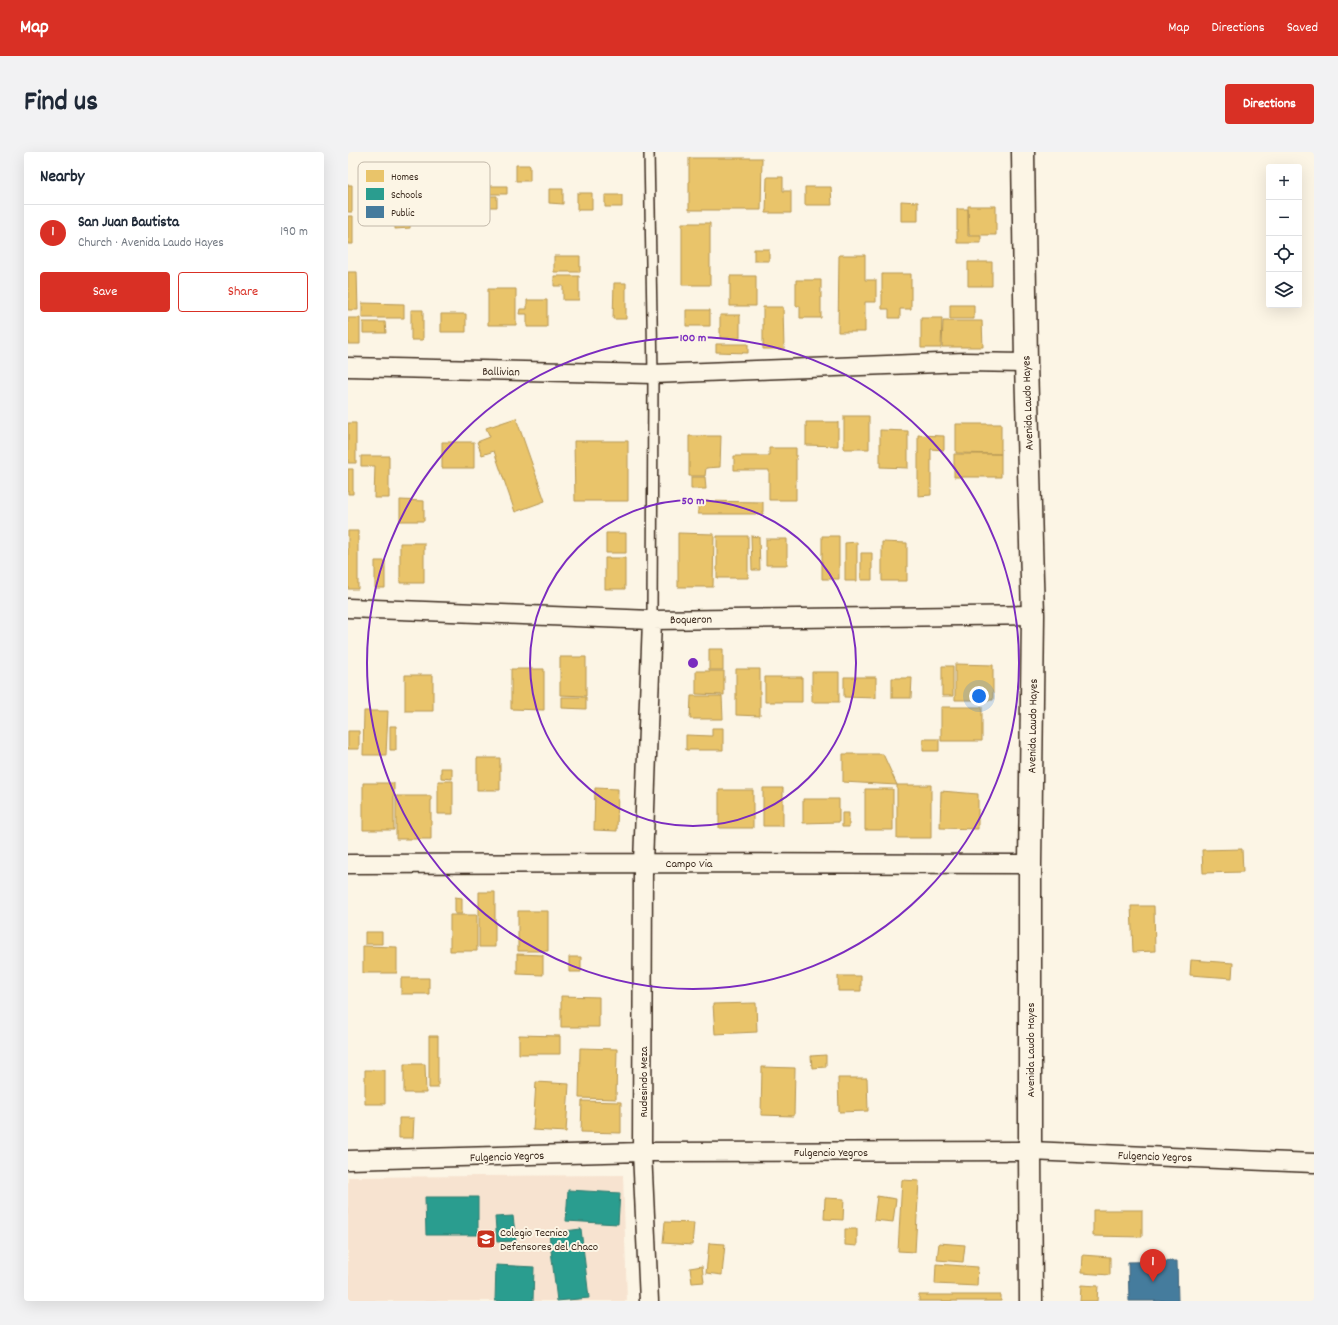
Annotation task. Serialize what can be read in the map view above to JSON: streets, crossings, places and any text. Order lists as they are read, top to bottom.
{
  "streets": {
    "street": [
      "Ballivian",
      "Avenida Laudo Hayes",
      "Boqueron",
      "Campo Via",
      "Rudesindo Meza",
      "Fulgencio Yegros"
    ]
  },
  "crossings": [
    ["Ballivian", "Avenida Laudo Hayes"],
    ["Avenida Laudo Hayes", "Boqueron"],
    ["Avenida Laudo Hayes", "Campo Via"],
    ["Avenida Laudo Hayes", "Fulgencio Yegros"],
    ["Boqueron", "Rudesindo Meza"],
    ["Campo Via", "Rudesindo Meza"],
    ["Rudesindo Meza", "Fulgencio Yegros"]
  ],
  "places": {
    "school or university": ["Colegio Tecnico Defensores del Chaco"]
  },
  "legend": ["Homes", "Schools", "Public"],
  "page": {
    "header": "Map",
    "nav": ["Map", "Directions", "Saved"],
    "title": "Find us",
    "buttons": [
      "Directions",
      ["Save", "Share"]
    ],
    "heading": "Nearby",
    "map_buttons": ["+", "−"],
    "list": [
      {
        "mark": "1",
        "name": "San Juan Bautista",
        "note": "Church · Avenida Laudo Hayes",
        "value": "190 m"
      }
    ],
    "pins": "1"
  },
  "rings": ["100 m", "50 m"]
}
